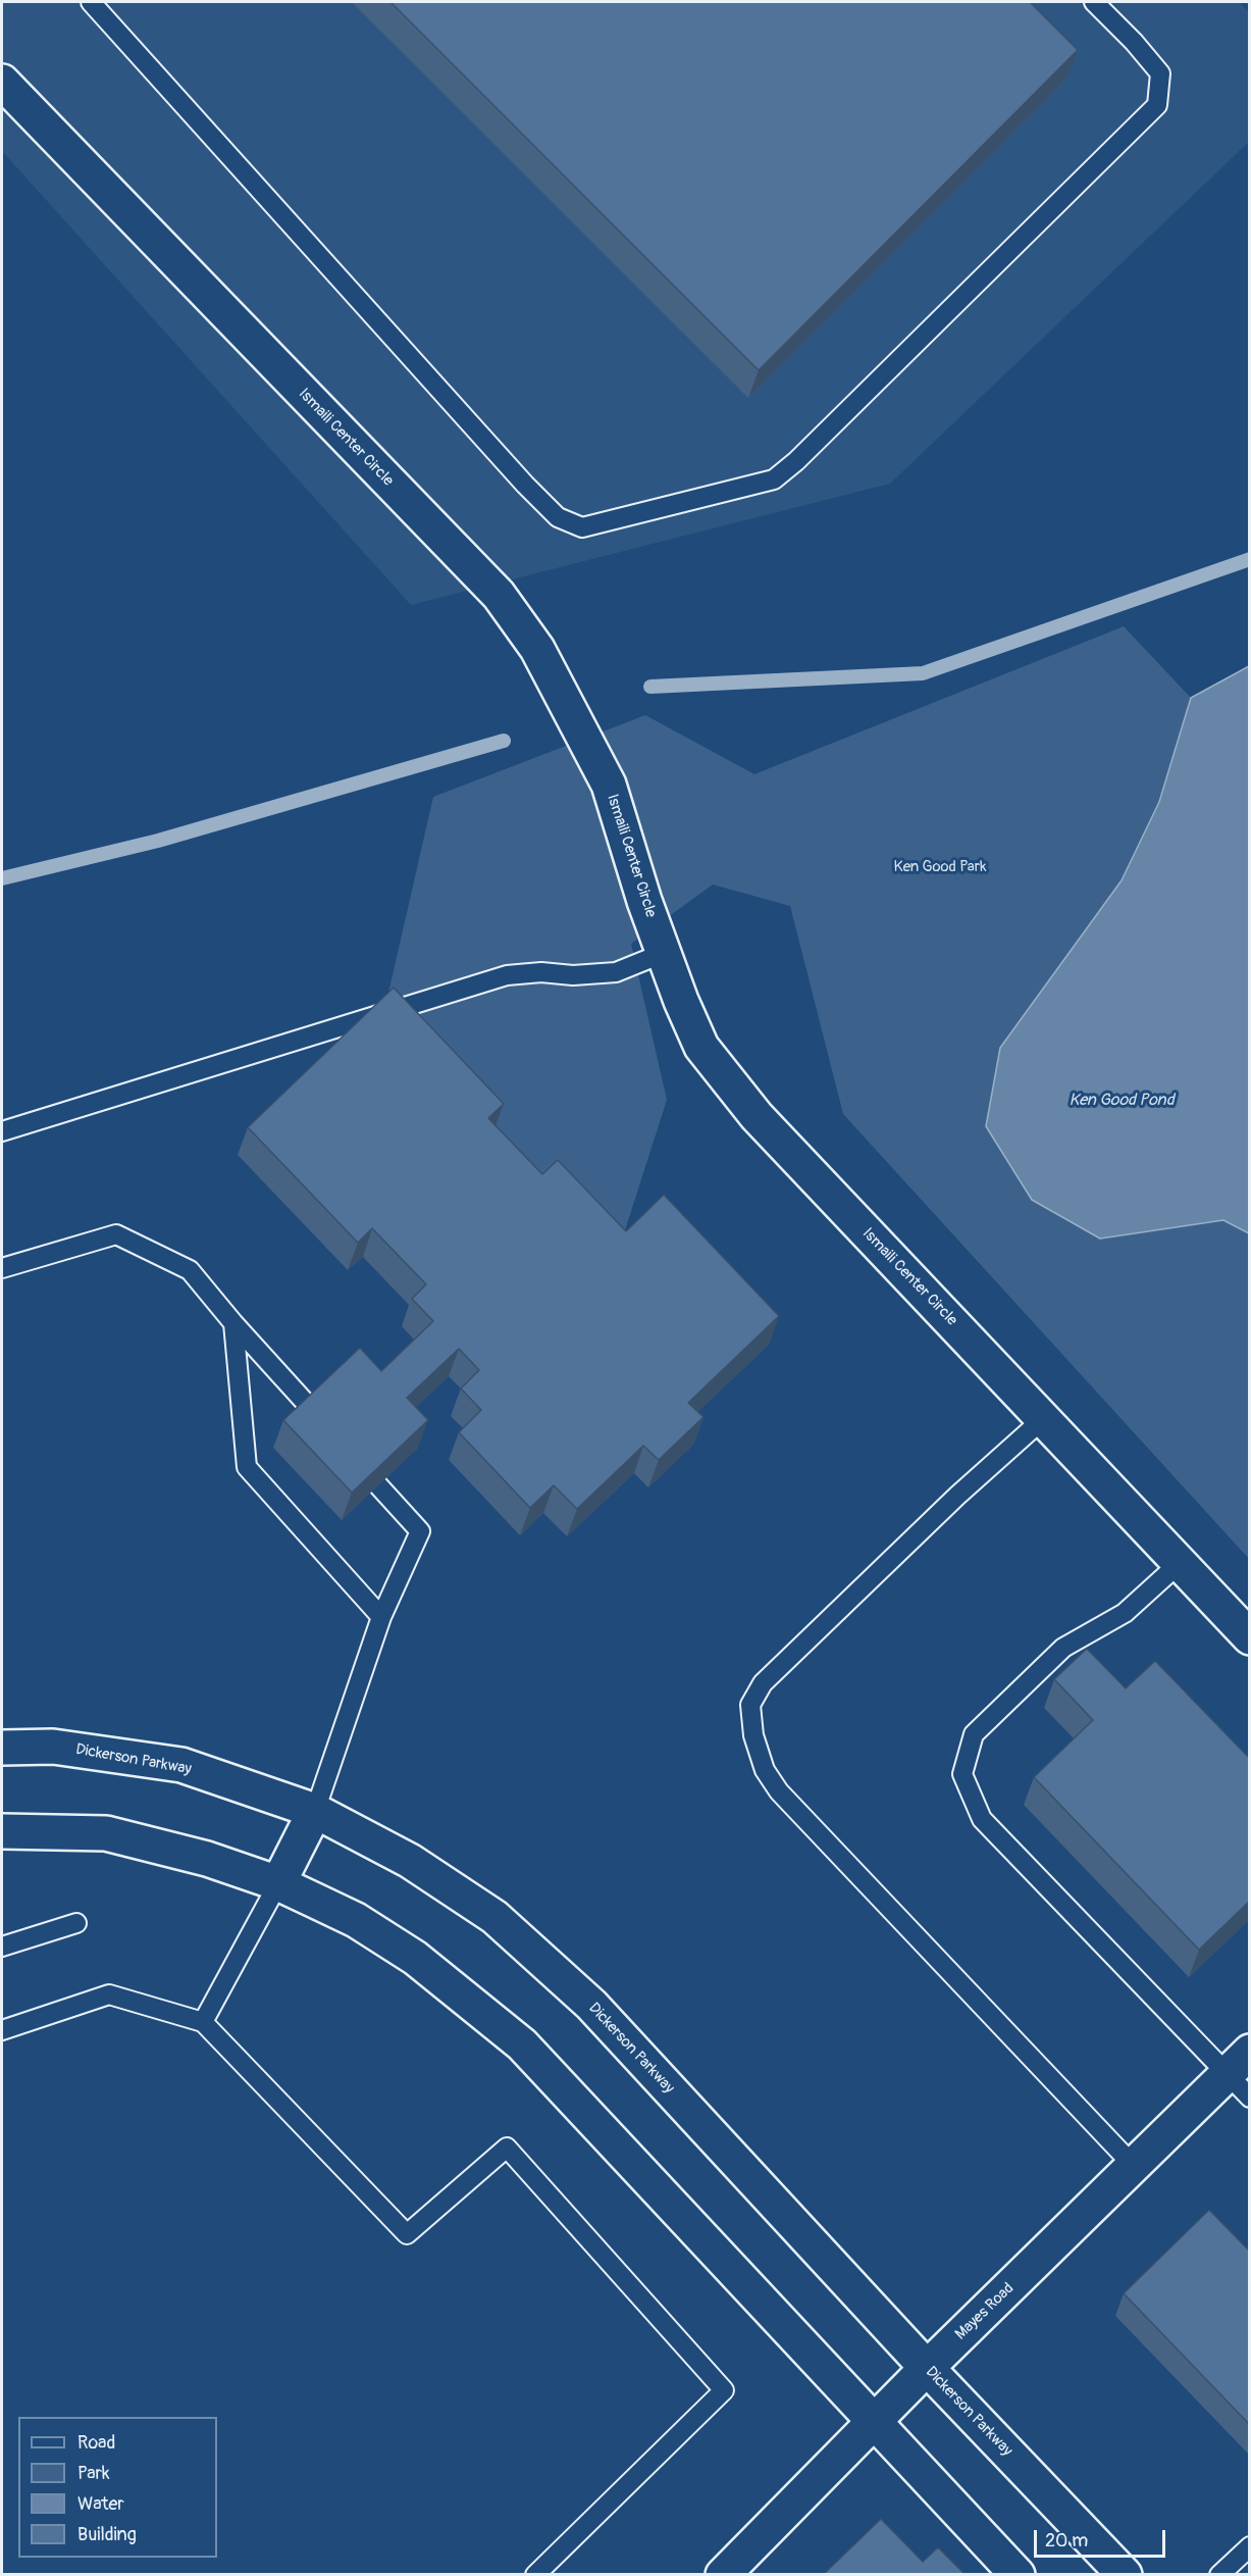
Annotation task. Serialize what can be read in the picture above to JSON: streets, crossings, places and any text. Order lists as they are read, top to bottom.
{
  "streets": {
    "street": ["Ismaili Center Circle", "Dickerson Parkway", "Mayes Road"]
  },
  "crossings": [
    ["Dickerson Parkway", "Mayes Road"]
  ],
  "water": ["Ken Good Pond"],
  "parks": ["Ken Good Park"],
  "legend": [
    "Road",
    "Park",
    "Water",
    "Building"
  ],
  "scale_bar": "20 m"
}
